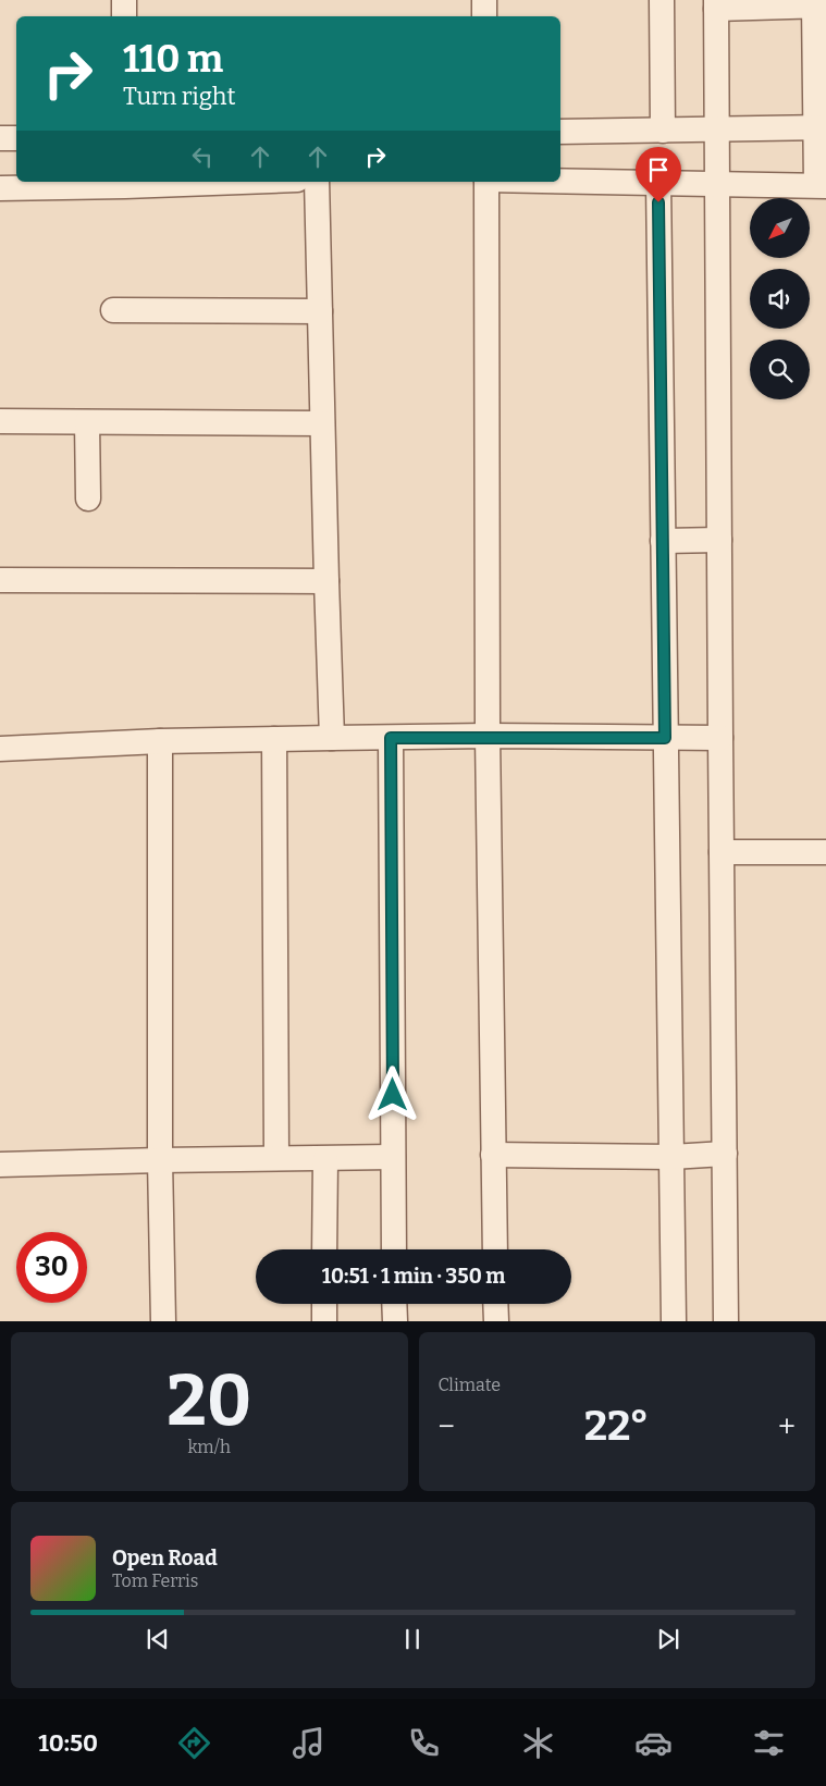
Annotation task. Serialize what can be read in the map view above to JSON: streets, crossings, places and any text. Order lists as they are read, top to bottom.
{
  "north": "bottom left",
  "page": {
    "turn": ["110 m", "Turn right"],
    "limit": "30",
    "trip": "10:51 · 1 min · 350 m",
    "tile": [
      ["20", "km/h"],
      "Climate"
    ],
    "heat": ["−", "22°", "+"],
    "song": ["Open Road", "Tom Ferris"],
    "tabs": "10:50"
  }
}
